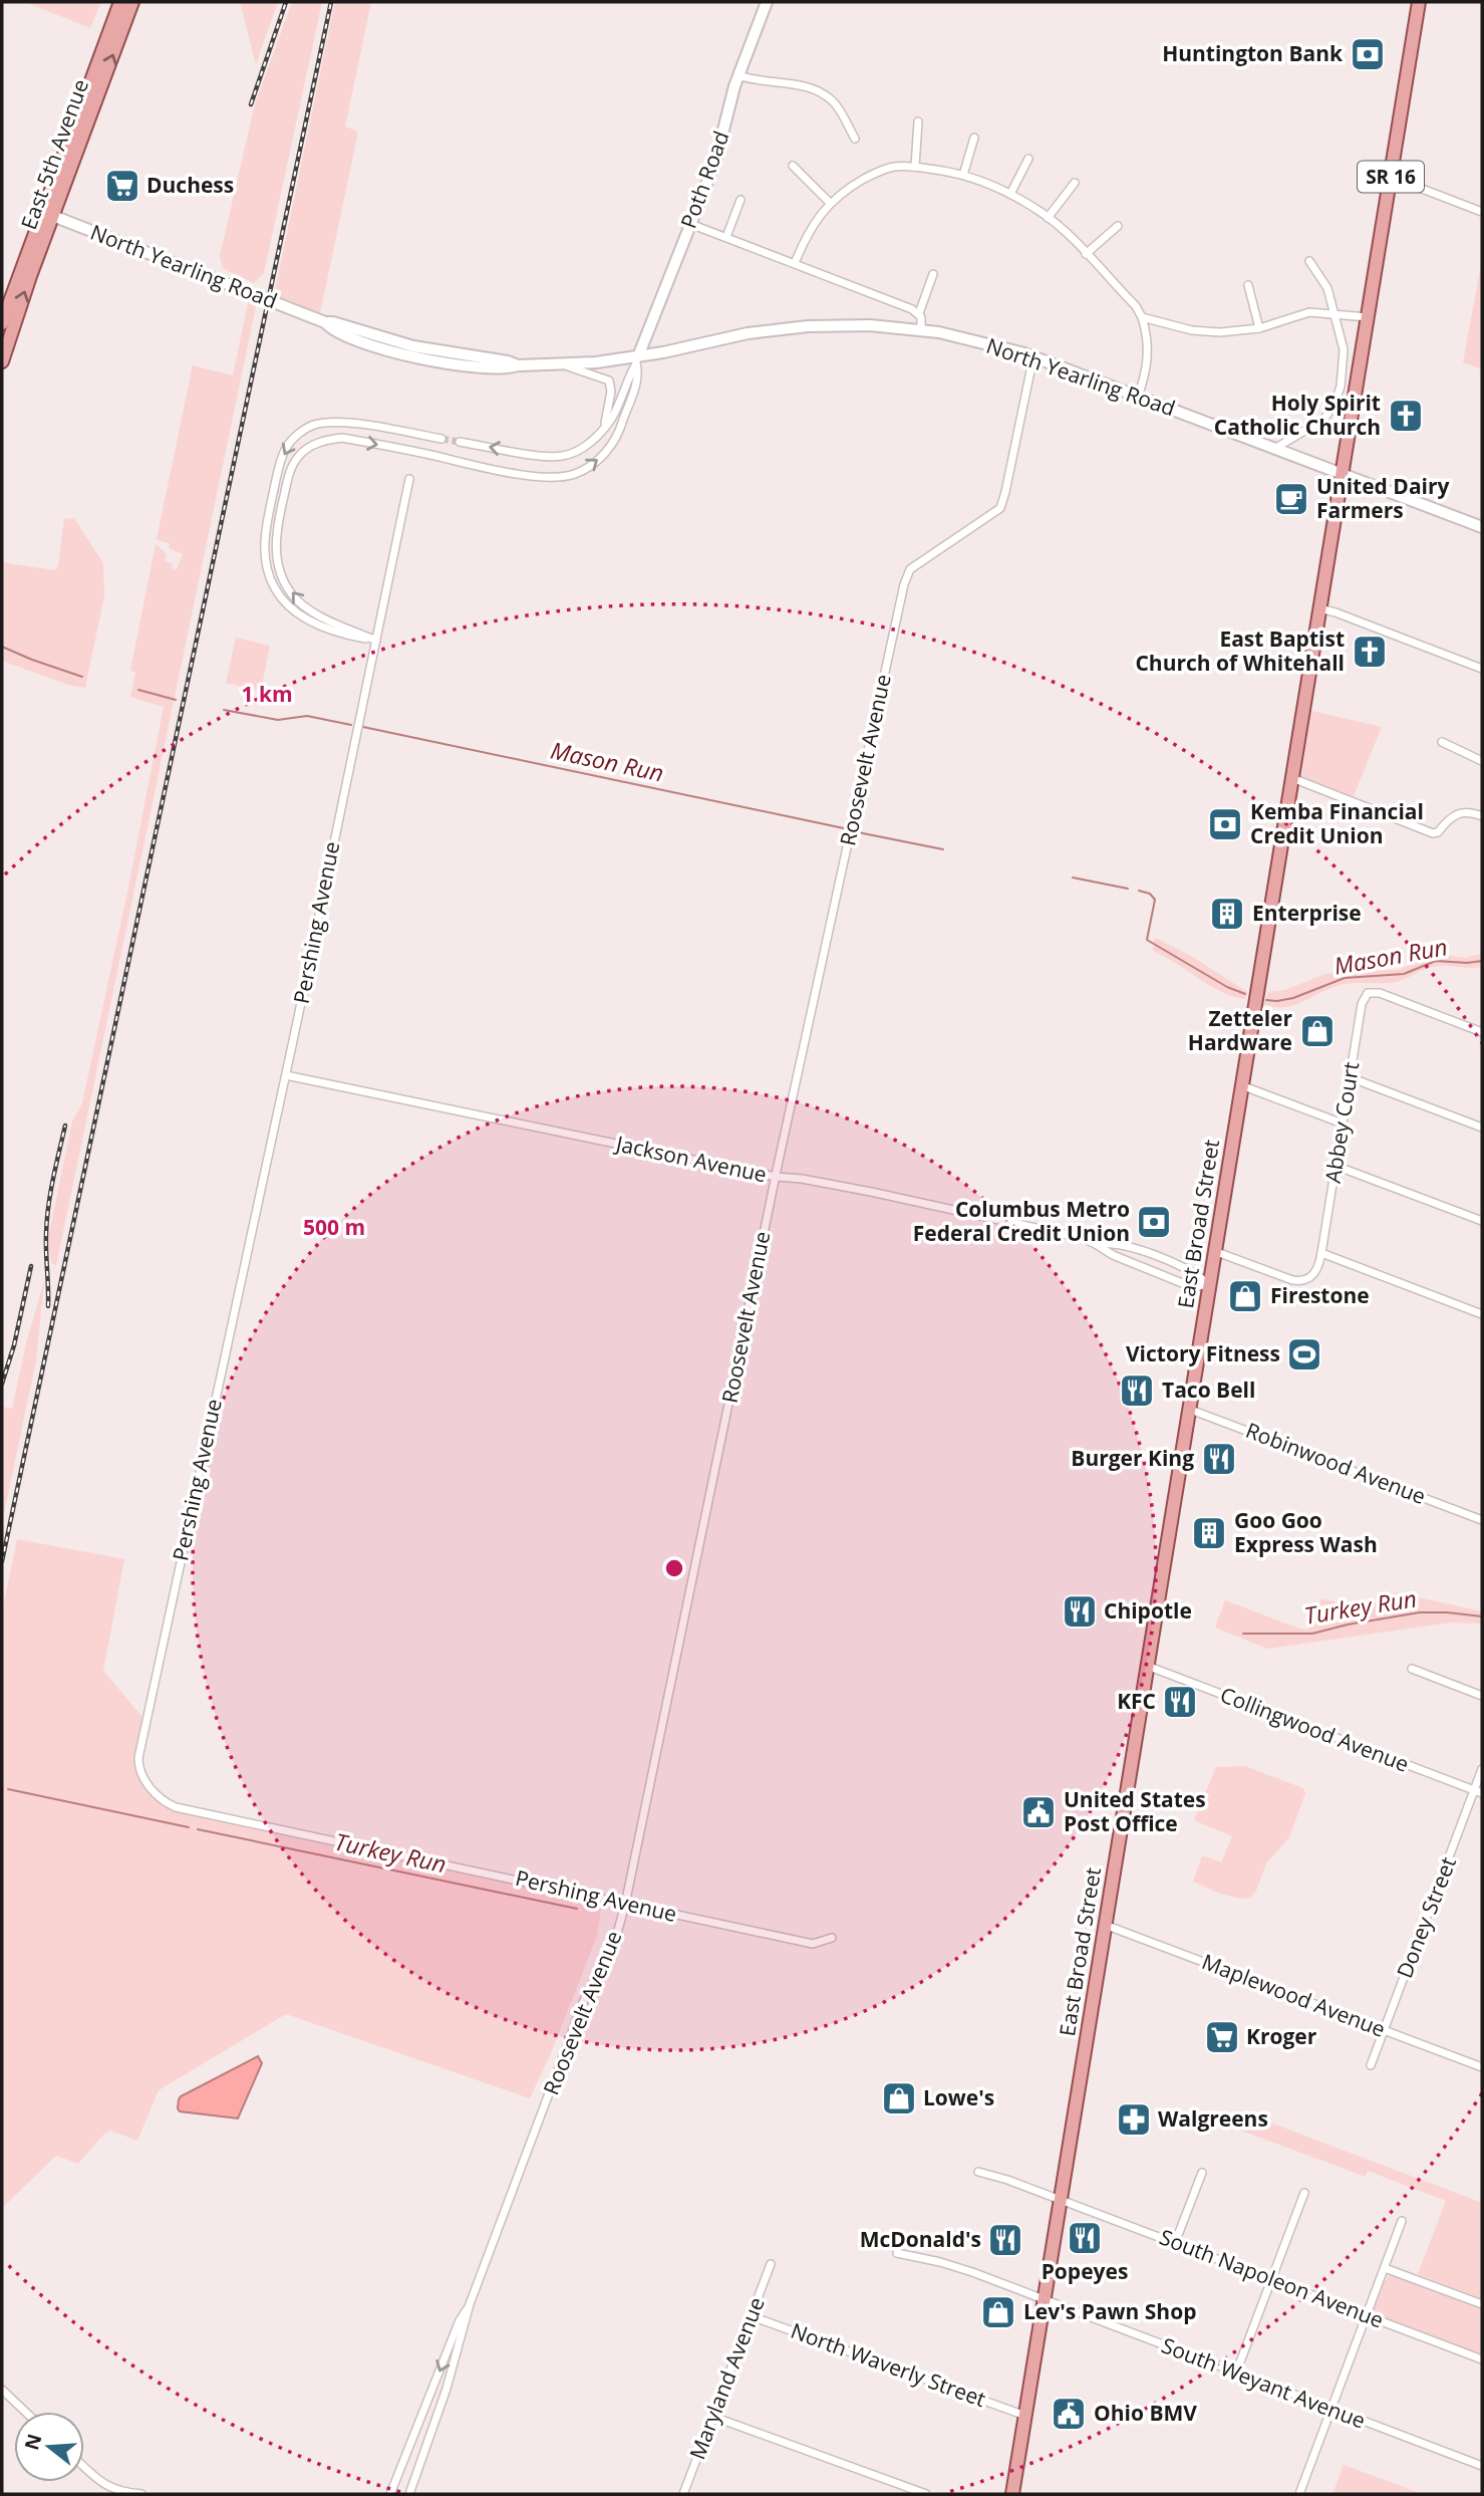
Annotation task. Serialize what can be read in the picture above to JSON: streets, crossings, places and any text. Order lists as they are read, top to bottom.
{
  "streets": {
    "main road": [
      "East 5th Avenue",
      "SR 16",
      "Poth Road",
      "North Yearling Road",
      "East Broad Street"
    ],
    "street": [
      "Roosevelt Avenue",
      "Pershing Avenue",
      "Abbey Court",
      "Jackson Avenue",
      "Robinwood Avenue",
      "Collingwood Avenue",
      "Doney Street",
      "Maplewood Avenue",
      "South Napoleon Avenue",
      "North Waverly Street",
      "Maryland Avenue",
      "South Weyant Avenue"
    ]
  },
  "crossings": [
    ["East 5th Avenue", "North Yearling Road"],
    ["Poth Road", "North Yearling Road"],
    ["North Yearling Road", "Roosevelt Avenue"],
    ["North Yearling Road", "East Broad Street"],
    ["Roosevelt Avenue", "Pershing Avenue"],
    ["Roosevelt Avenue", "Jackson Avenue"],
    ["Pershing Avenue", "Jackson Avenue"],
    ["Jackson Avenue", "East Broad Street"],
    ["East Broad Street", "Robinwood Avenue"],
    ["East Broad Street", "Collingwood Avenue"],
    ["East Broad Street", "Maplewood Avenue"],
    ["East Broad Street", "South Napoleon Avenue"],
    ["East Broad Street", "North Waverly Street"],
    ["East Broad Street", "South Weyant Avenue"],
    ["Collingwood Avenue", "Doney Street"],
    ["Doney Street", "Maplewood Avenue"],
    ["North Waverly Street", "Maryland Avenue"]
  ],
  "water": ["Mason Run", "Turkey Run"],
  "places": {
    "bank": ["Huntington Bank", "Kemba Financial Credit Union", "Columbus Metro Federal Credit Union"],
    "supermarket": ["Duchess", "Kroger"],
    "church": ["Holy Spirit Catholic Church", "East Baptist Church of Whitehall"],
    "cafe": ["United Dairy Farmers"],
    "building": ["Enterprise", "Goo Goo Express Wash"],
    "shop": [
      "Zetteler Hardware",
      "Firestone",
      "Lowe's",
      "Lev's Pawn Shop"
    ],
    "sports": ["Victory Fitness"],
    "restaurant": [
      "Taco Bell",
      "Burger King",
      "Chipotle",
      "KFC",
      "Popeyes",
      "McDonald's"
    ],
    "public building": ["United States Post Office", "Ohio BMV"],
    "pharmacy": ["Walgreens"]
  },
  "north": "left",
  "rings": ["1 km", "500 m"]
}
